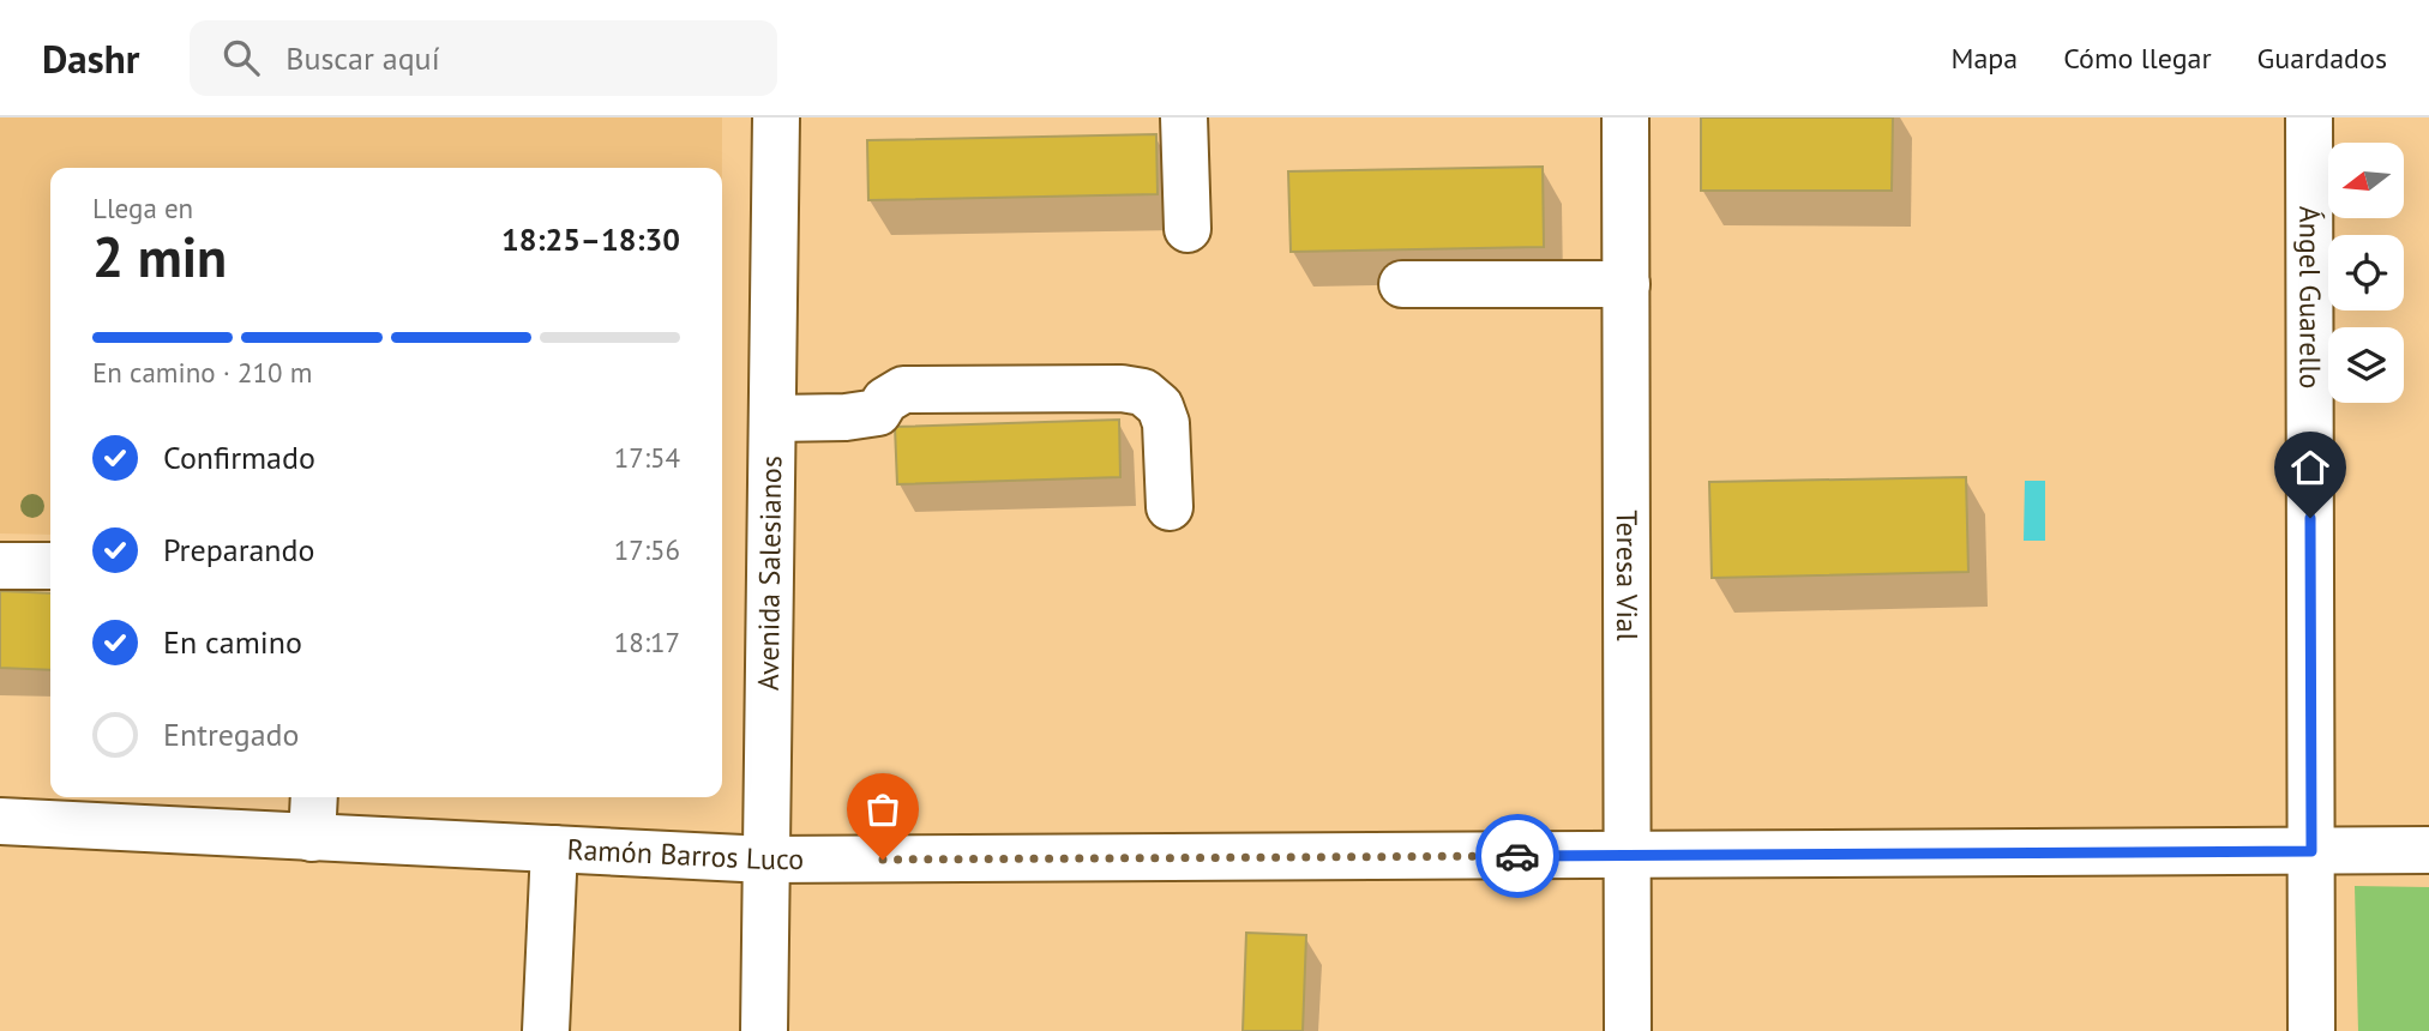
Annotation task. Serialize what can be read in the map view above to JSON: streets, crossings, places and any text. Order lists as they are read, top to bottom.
{
  "streets": {
    "street": [
      "Ángel Guarello",
      "Avenida Salesianos",
      "Teresa Vial",
      "Ramón Barros Luco"
    ]
  },
  "crossings": [
    ["Ángel Guarello", "Ramón Barros Luco"],
    ["Avenida Salesianos", "Ramón Barros Luco"],
    ["Teresa Vial", "Ramón Barros Luco"]
  ],
  "north": "left",
  "page": {
    "header": "Dashr",
    "search": "Buscar aquí",
    "nav": ["Mapa", "Cómo llegar", "Guardados"],
    "heading": ["2 min", "Llega en", "18:25–18:30"],
    "bar": "En camino · 210 m",
    "list": [
      ["Confirmado", "17:54"],
      ["Preparando", "17:56"],
      ["En camino", "18:17"],
      "Entregado"
    ]
  }
}
